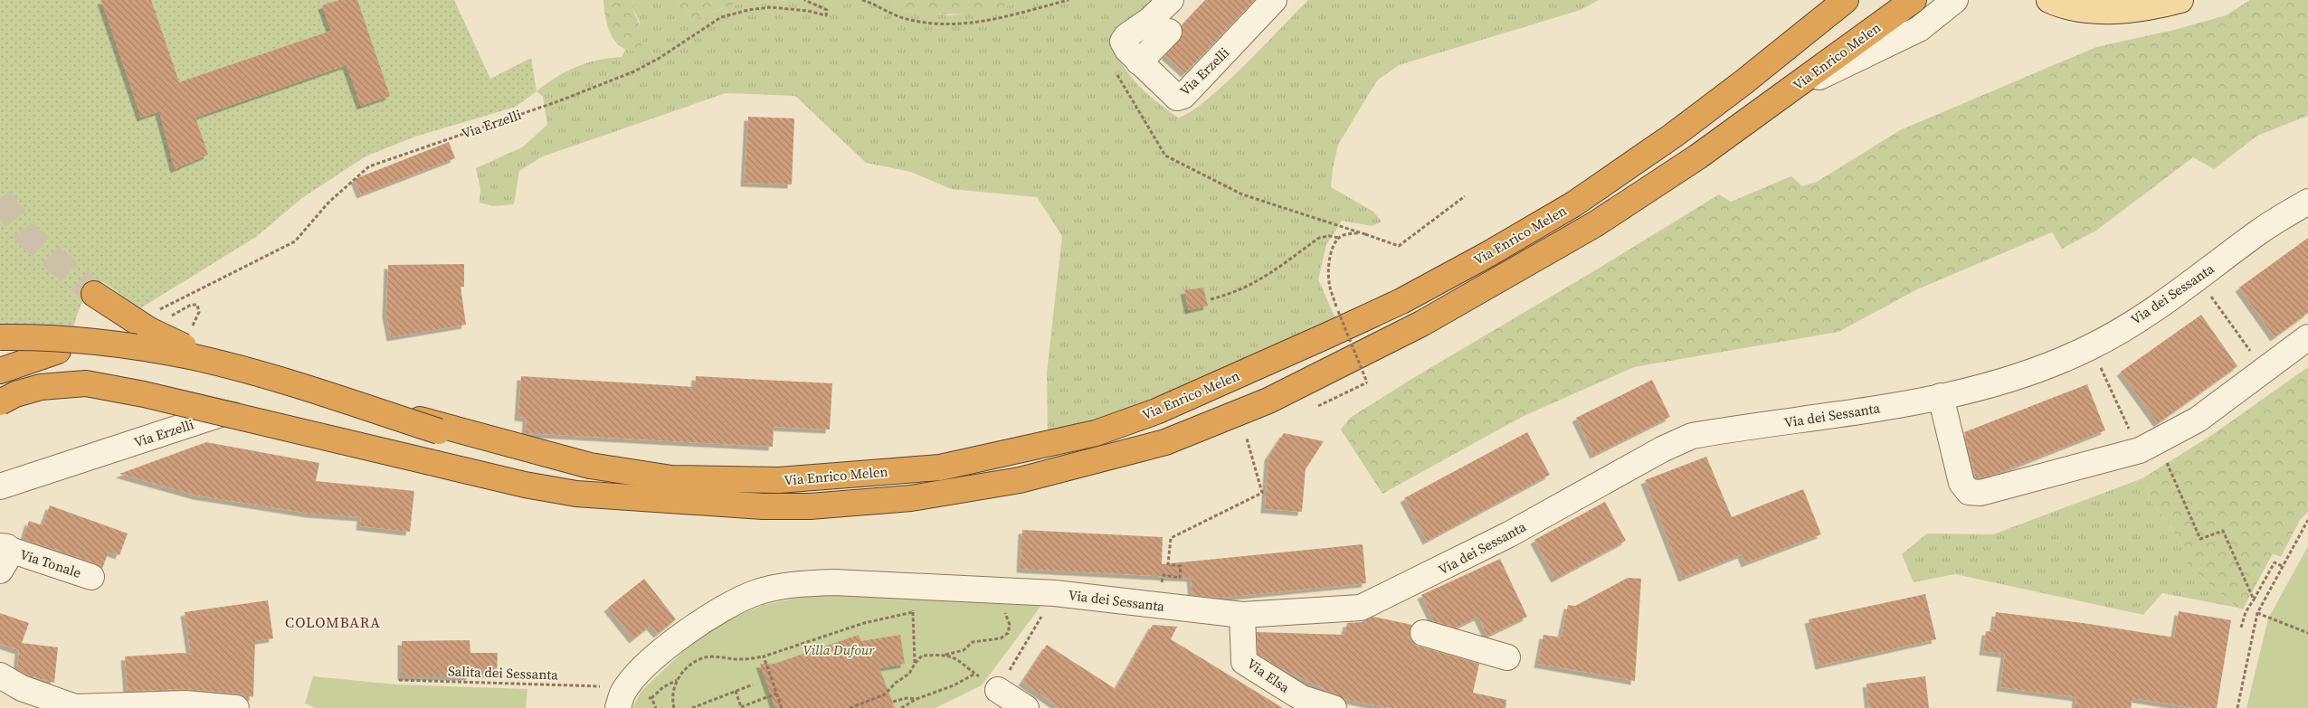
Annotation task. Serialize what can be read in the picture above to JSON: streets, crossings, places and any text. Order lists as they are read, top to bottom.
{
  "streets": {
    "highway": ["Via Enrico Melen"],
    "street": [
      "Via Erzelli",
      "Via dei Sessanta",
      "Via Tonale",
      "Via Elsa"
    ],
    "path": ["Salita dei Sessanta"]
  },
  "crossings": [
    ["Via dei Sessanta", "Salita dei Sessanta"],
    ["Via dei Sessanta", "Via Elsa"]
  ],
  "districts": ["COLOMBARA"],
  "parks": ["Villa Dufour"]
}
